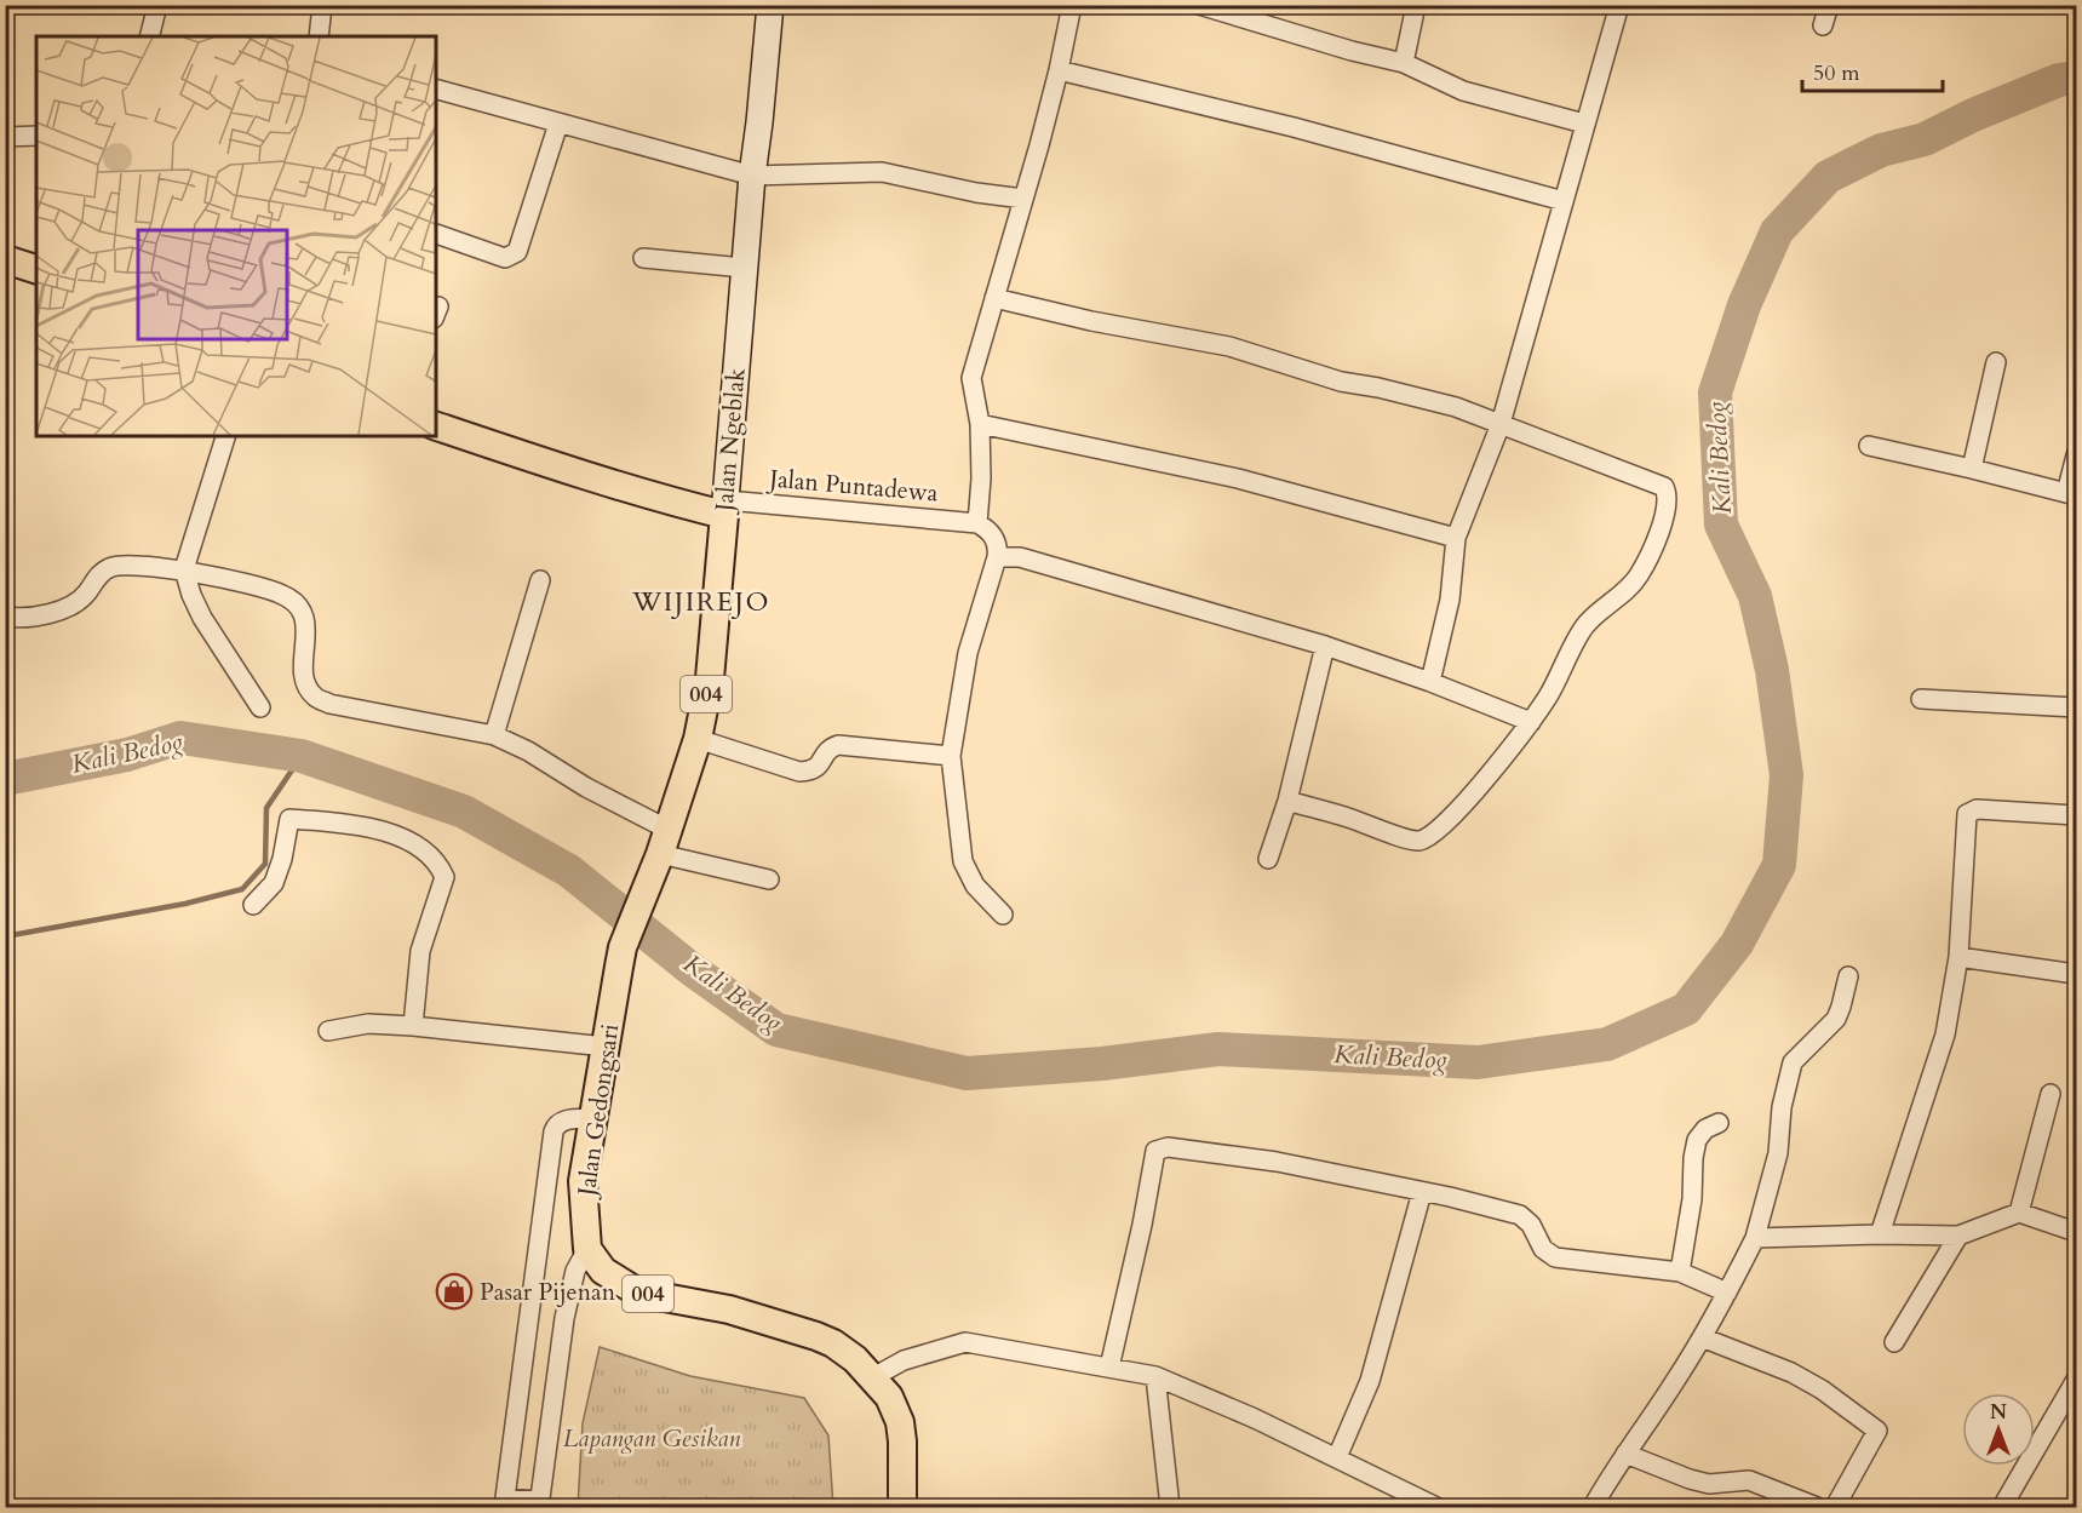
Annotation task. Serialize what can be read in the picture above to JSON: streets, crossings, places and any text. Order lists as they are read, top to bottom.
{
  "streets": {
    "main road": ["Jalan Ngeblak", "004", "Jalan Gedongsari"],
    "street": ["Jalan Puntadewa"]
  },
  "crossings": [
    ["Jalan Ngeblak", "Jalan Puntadewa"],
    ["Jalan Ngeblak", "Jalan Gedongsari"],
    ["004", "Jalan Gedongsari"]
  ],
  "districts": ["WIJIREJO"],
  "water": ["Kali Bedog"],
  "parks": ["Lapangan Gesikan"],
  "places": {
    "shop": ["Pasar Pijenan"]
  },
  "scale_bar": "50 m",
  "north": "top"
}
